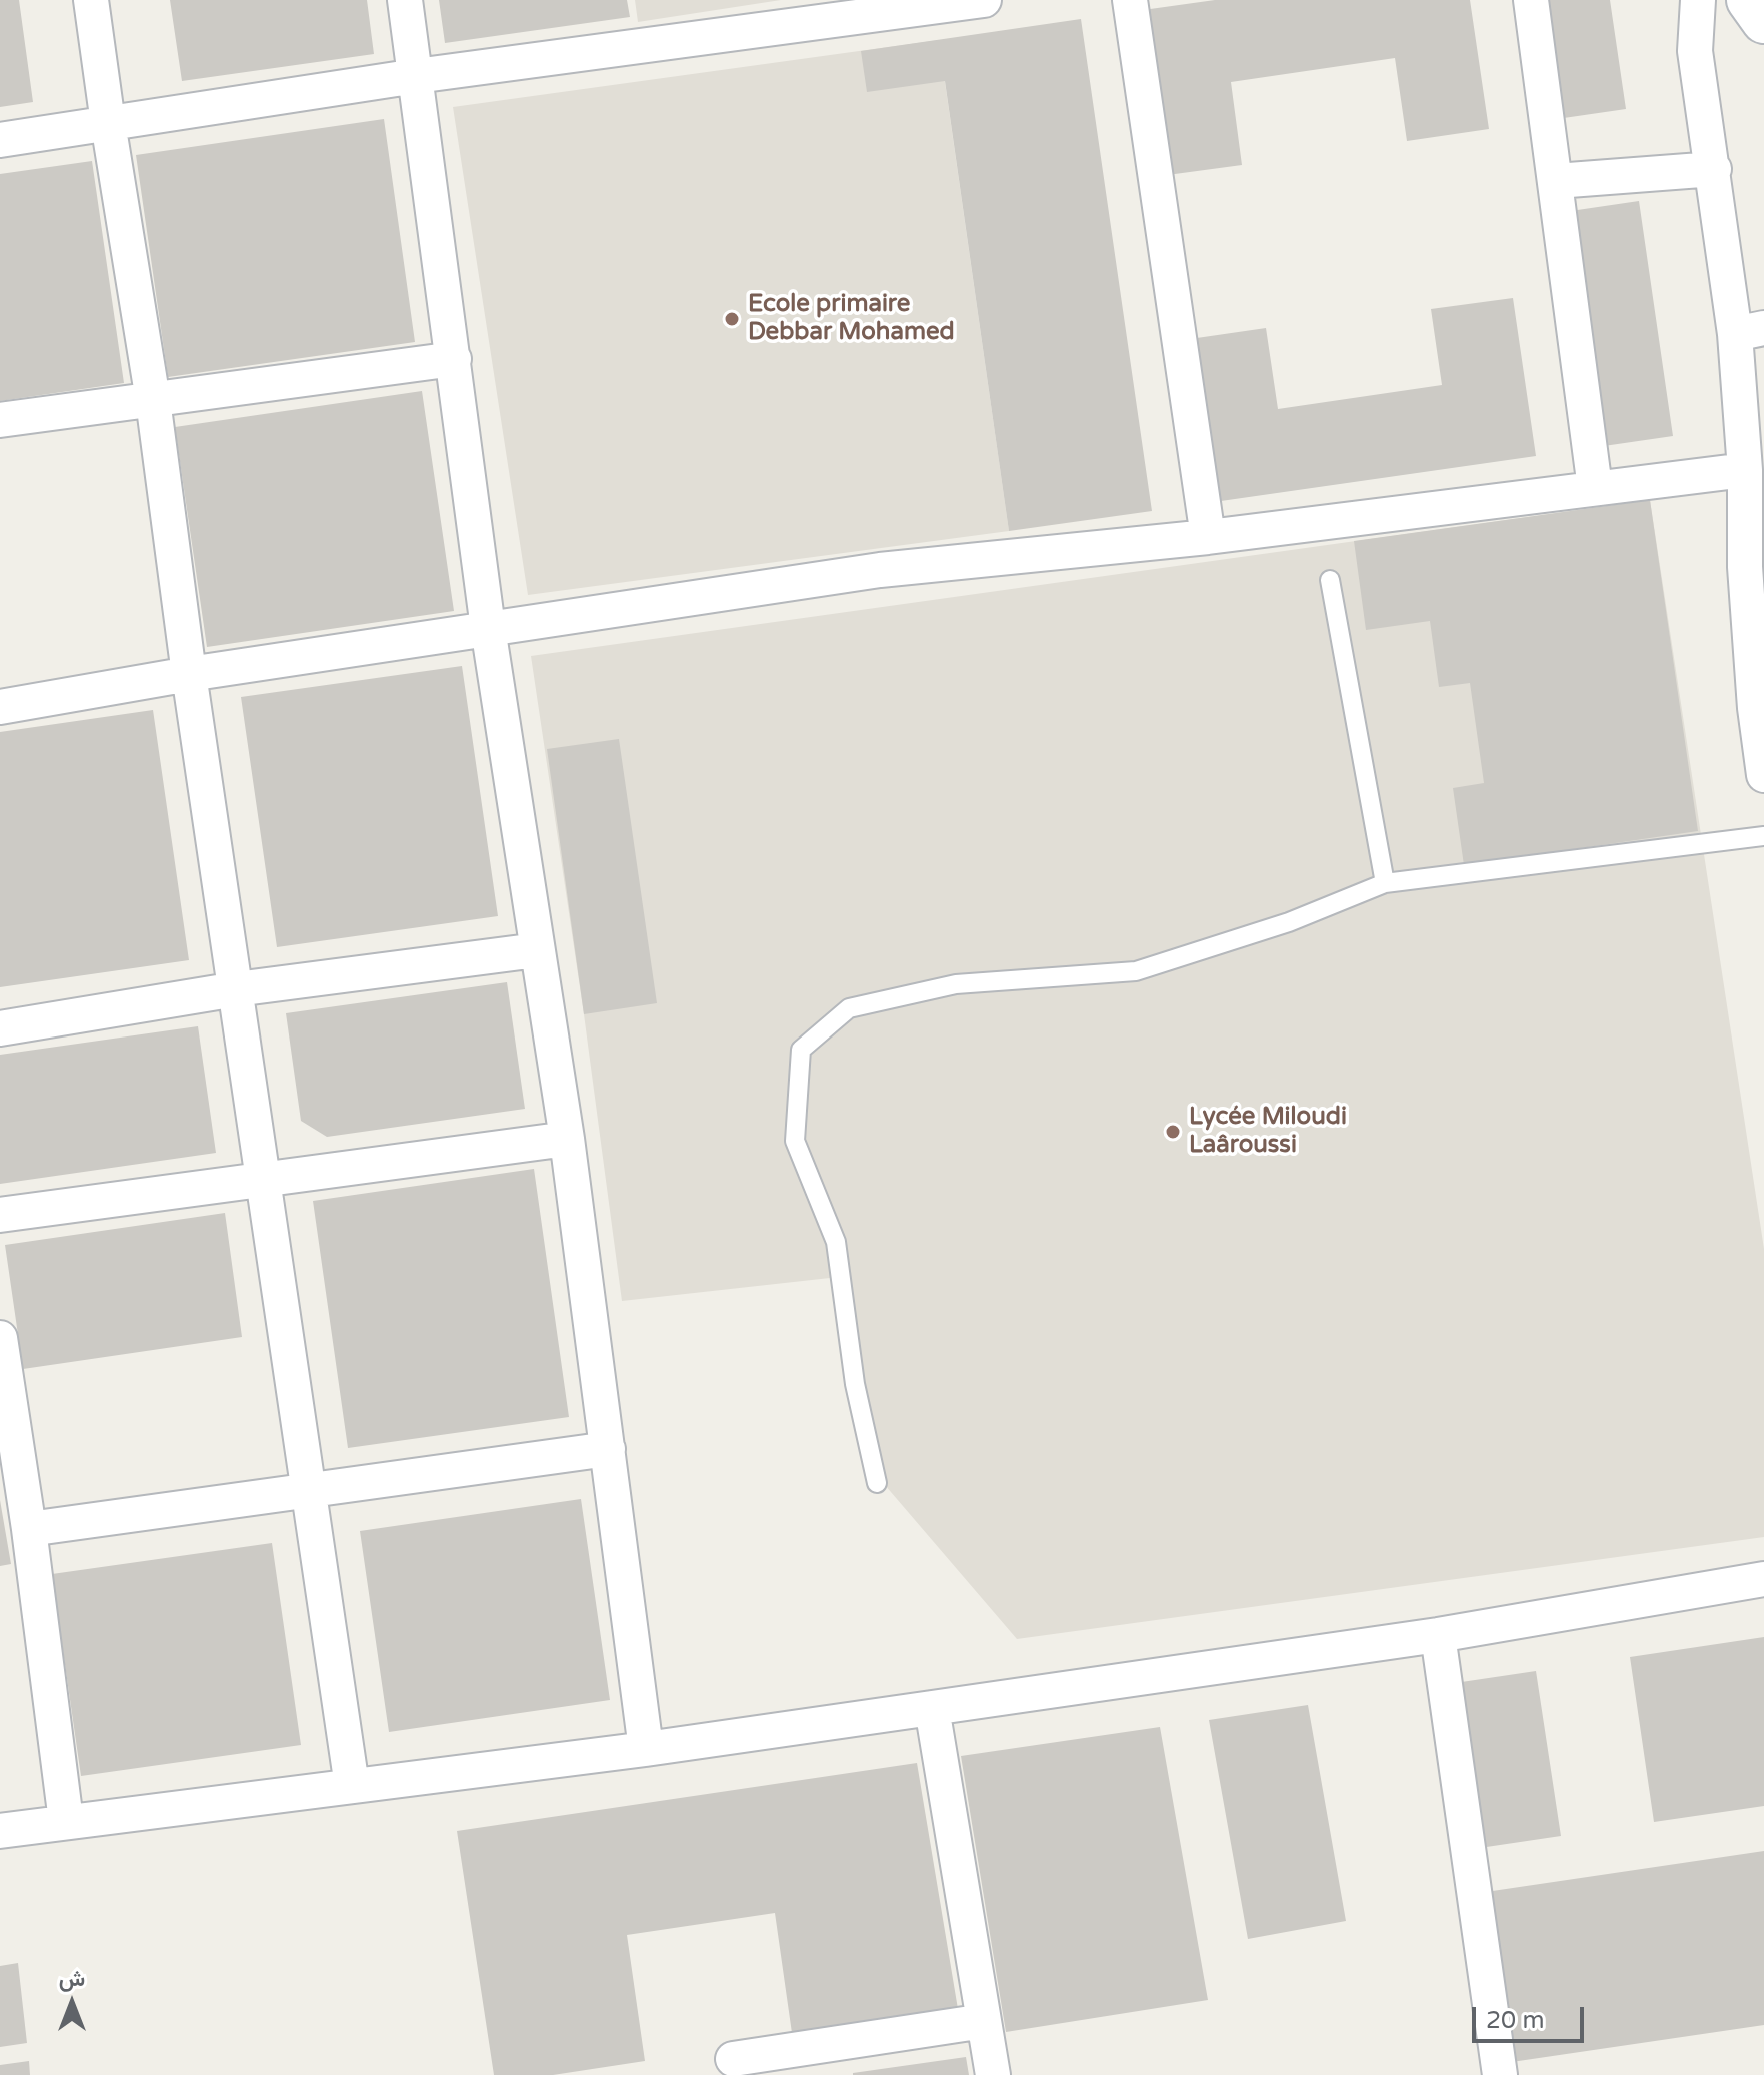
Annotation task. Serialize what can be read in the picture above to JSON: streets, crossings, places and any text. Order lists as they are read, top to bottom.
{
  "places": ["Ecole primaire Debbar Mohamed", "Lycée Miloudi Laâroussi"],
  "scale_bar": "20 m",
  "north": "top"
}
